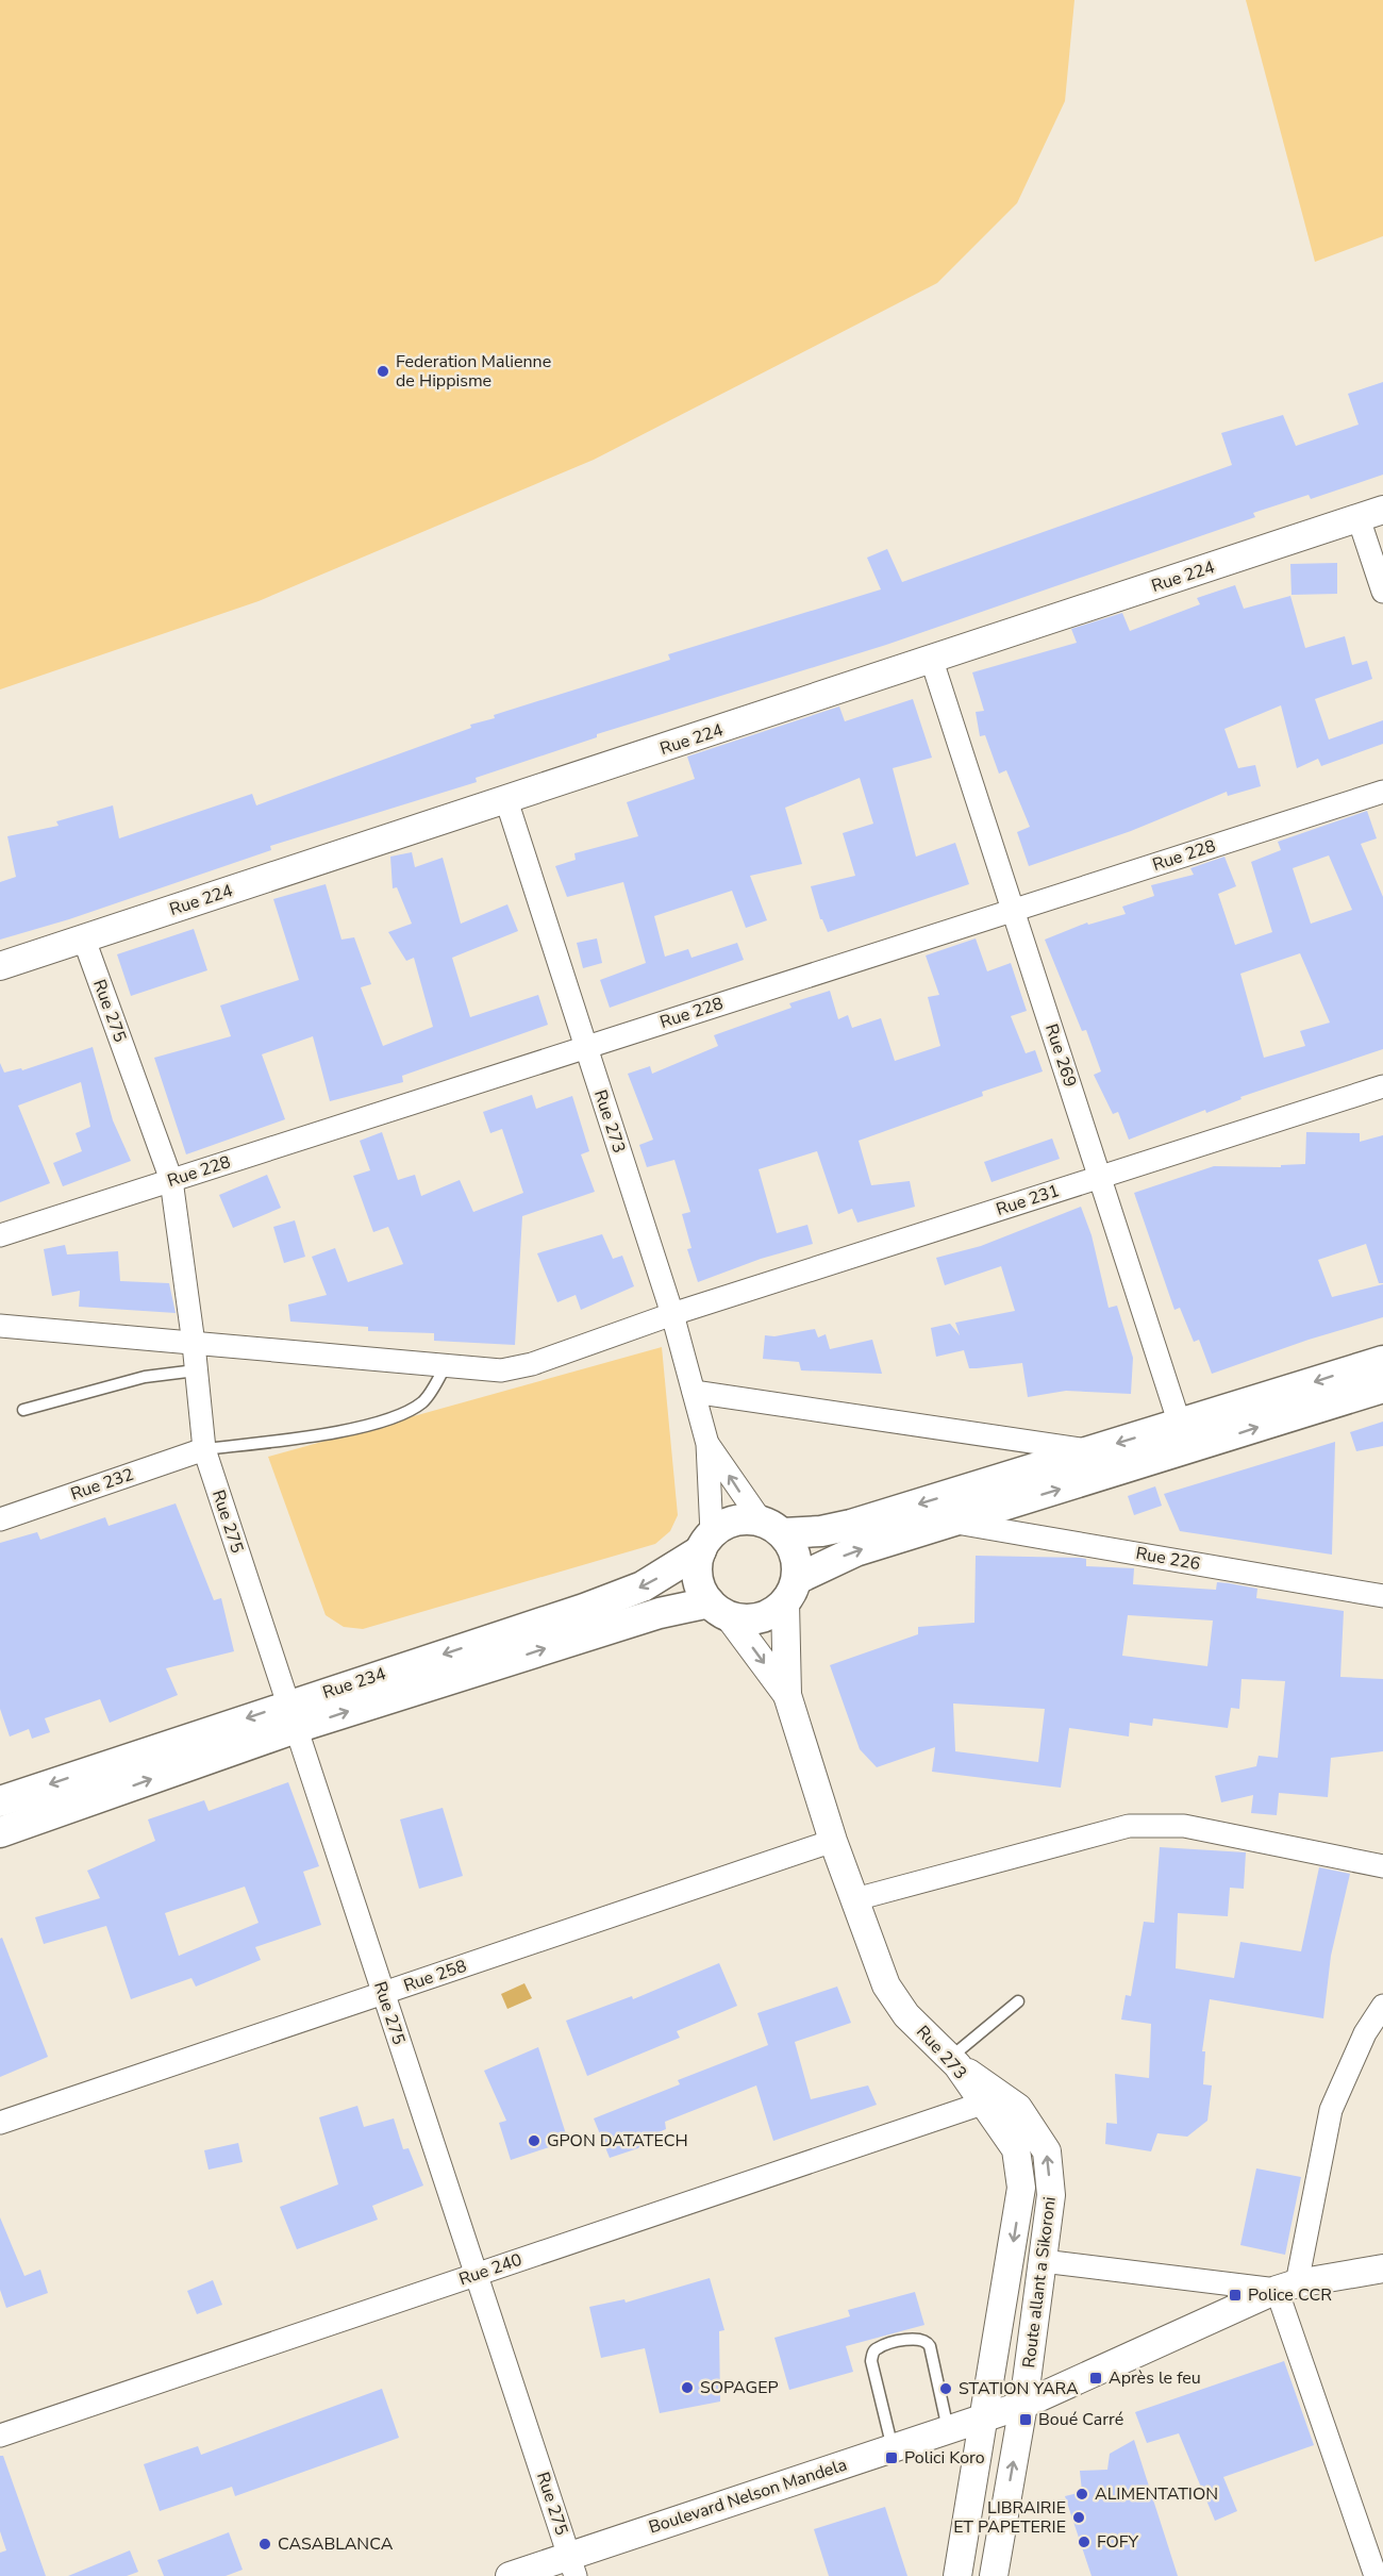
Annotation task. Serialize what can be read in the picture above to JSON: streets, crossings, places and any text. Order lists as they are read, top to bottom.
{
  "streets": {
    "main road": ["Rue 234"],
    "street": [
      "Rue 224",
      "Rue 228",
      "Rue 275",
      "Rue 269",
      "Rue 273",
      "Rue 231",
      "Rue 232",
      "Rue 226",
      "Rue 258",
      "Rue 240",
      "Route allant a Sikoroni",
      "Boulevard Nelson Mandela"
    ]
  },
  "crossings": [
    ["Rue 224", "Rue 275"],
    ["Rue 224", "Rue 269"],
    ["Rue 224", "Rue 273"],
    ["Rue 228", "Rue 275"],
    ["Rue 228", "Rue 269"],
    ["Rue 228", "Rue 273"],
    ["Rue 275", "Rue 231"],
    ["Rue 275", "Rue 232"],
    ["Rue 275", "Rue 234"],
    ["Rue 275", "Rue 258"],
    ["Rue 275", "Rue 240"],
    ["Rue 275", "Boulevard Nelson Mandela"],
    ["Rue 269", "Rue 231"],
    ["Rue 273", "Rue 231"],
    ["Rue 273", "Rue 234"],
    ["Rue 273", "Rue 258"],
    ["Rue 273", "Route allant a Sikoroni"],
    ["Rue 240", "Route allant a Sikoroni"],
    ["Route allant a Sikoroni", "Boulevard Nelson Mandela"]
  ],
  "places": {
    "other": [
      "Federation Malienne de Hippisme",
      "GPON DATATECH",
      "SOPAGEP",
      "STATION YARA",
      "ALIMENTATION",
      "LIBRAIRIE ET PAPETERIE",
      "FOFY",
      "CASABLANCA"
    ],
    "transit": [
      "Police CCR",
      "Après le feu",
      "Boué Carré",
      "Polici Koro"
    ]
  }
}
